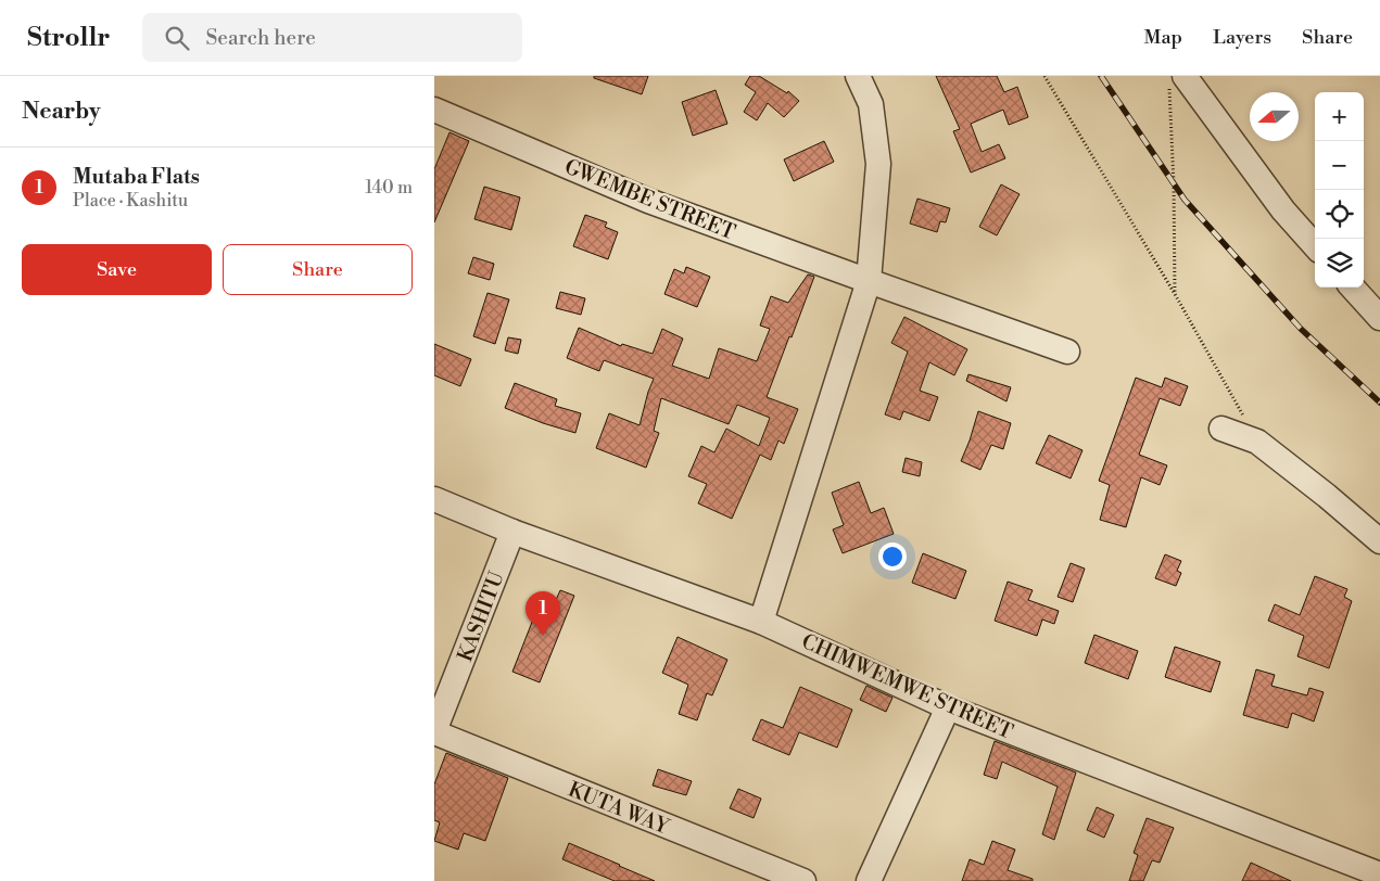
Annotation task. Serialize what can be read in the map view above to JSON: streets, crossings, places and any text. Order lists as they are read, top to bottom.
{
  "streets": {
    "street": [
      "GWEMBE STREET",
      "KASHITU",
      "CHIMWEMWE STREET",
      "KUTA WAY"
    ]
  },
  "crossings": [
    ["KASHITU", "CHIMWEMWE STREET"],
    ["KASHITU", "KUTA WAY"]
  ],
  "north": "left",
  "page": {
    "header": "Strollr",
    "search": "Search here",
    "nav": ["Map", "Layers", "Share"],
    "heading": "Nearby",
    "map_buttons": ["+", "−"],
    "list": [
      {
        "mark": "1",
        "name": "Mutaba Flats",
        "note": "Place · Kashitu",
        "value": "140 m"
      }
    ],
    "buttons": ["Save", "Share"],
    "pins": "1"
  }
}
